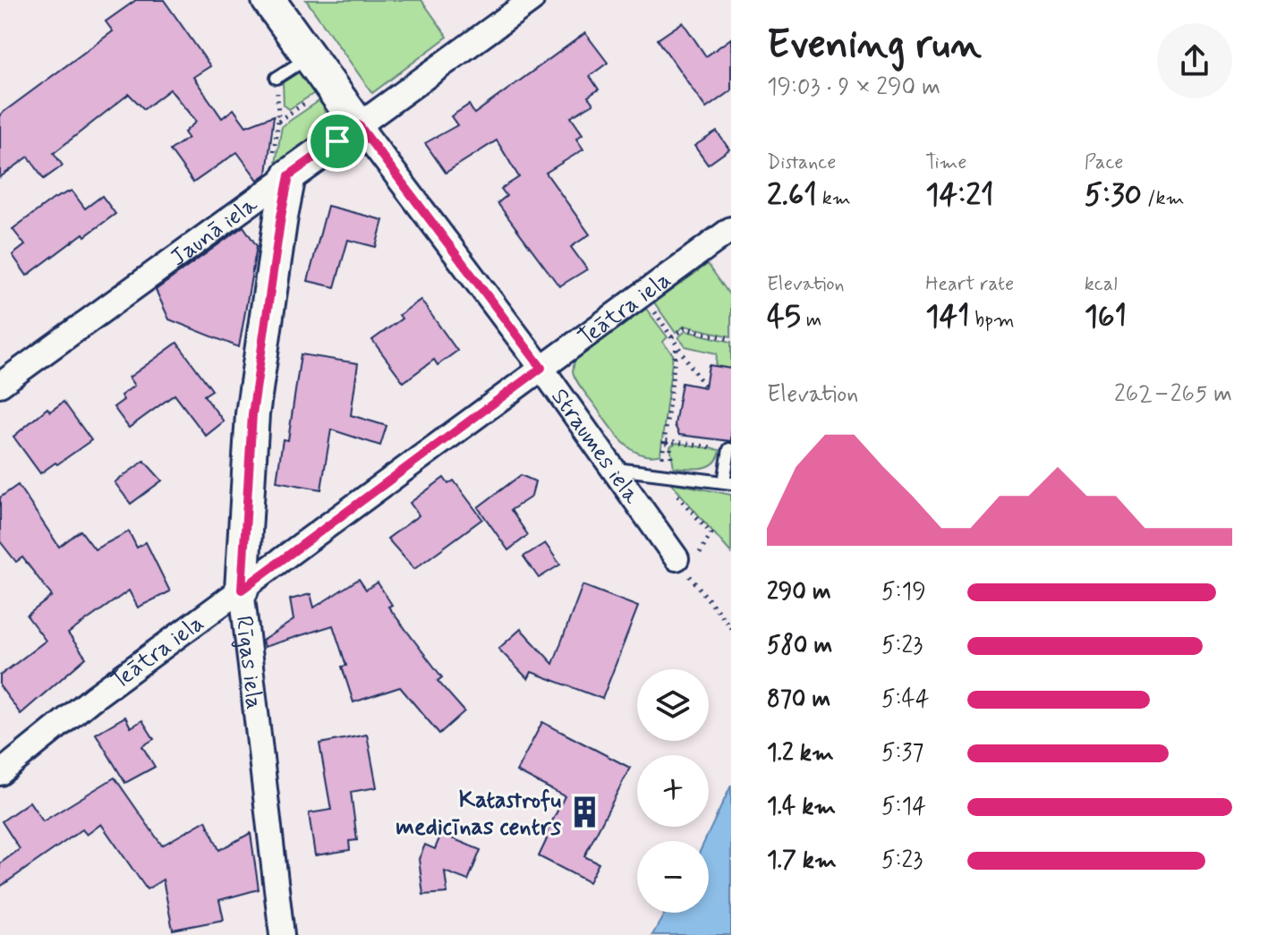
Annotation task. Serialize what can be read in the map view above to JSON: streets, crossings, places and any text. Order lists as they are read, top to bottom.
{
  "streets": {
    "street": [
      "Jaunā iela",
      "Teātra iela",
      "Straumes iela",
      "Rīgas iela"
    ]
  },
  "crossings": [
    ["Jaunā iela", "Straumes iela"],
    ["Jaunā iela", "Rīgas iela"],
    ["Teātra iela", "Straumes iela"],
    ["Teātra iela", "Rīgas iela"]
  ],
  "places": {
    "building": ["Katastrofu medicīnas centrs"]
  },
  "page": {
    "heading": ["Evening run", "19:03 · 9 × 290 m"],
    "stats": [
      ["Distance", "2.61 km"],
      ["Time", "14:21"],
      ["Pace", "5:30 /km"],
      ["Elevation", "45 m"],
      ["Heart rate", "141 bpm"],
      ["kcal", "161"]
    ],
    "chart": ["Elevation", "262–265 m"],
    "list": [
      {
        "name": "290 m",
        "note": "5:19"
      },
      {
        "name": "580 m",
        "note": "5:23"
      },
      {
        "name": "870 m",
        "note": "5:44"
      },
      {
        "name": "1.2 km",
        "note": "5:37"
      },
      {
        "name": "1.4 km",
        "note": "5:14"
      },
      {
        "name": "1.7 km",
        "note": "5:23"
      }
    ],
    "map_buttons": ["+", "−"]
  }
}
